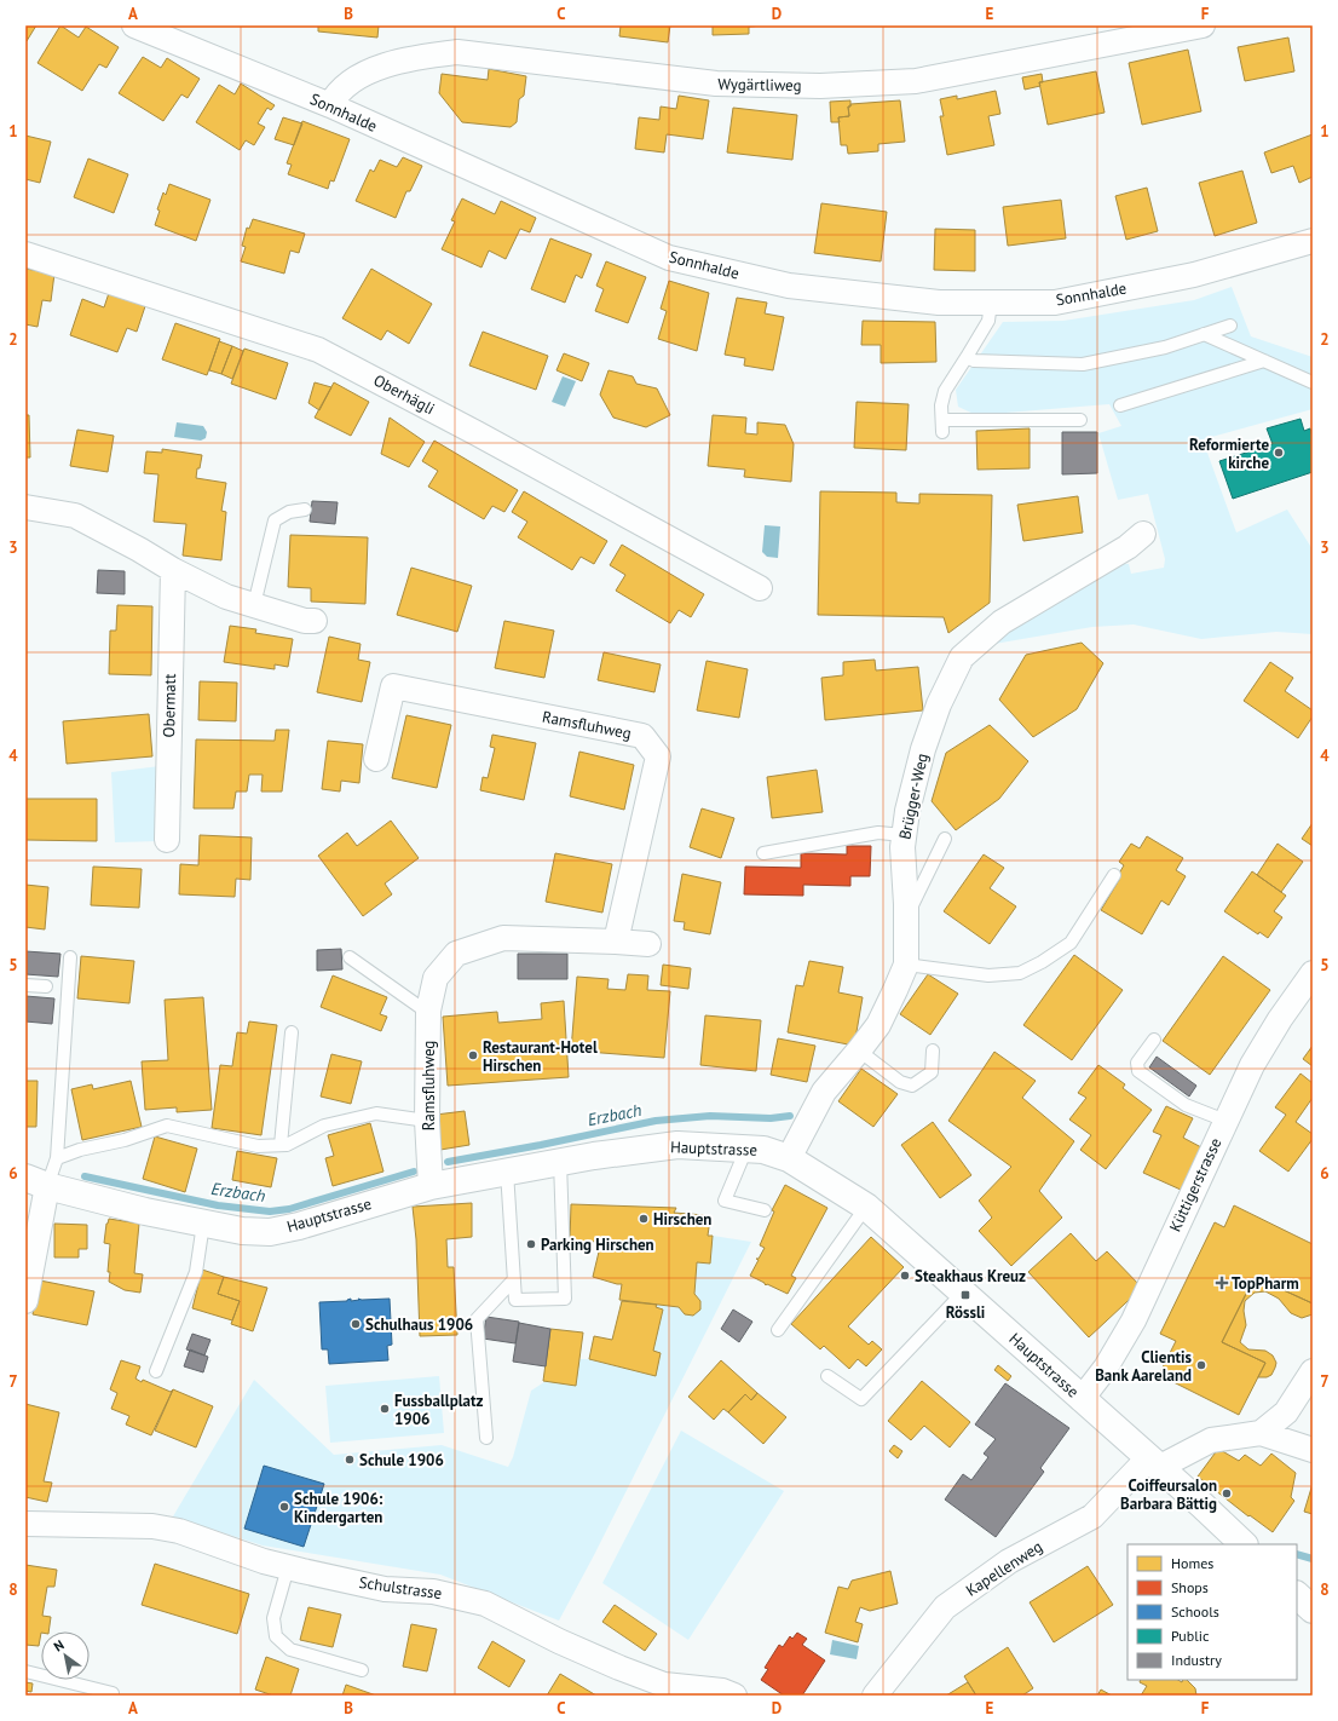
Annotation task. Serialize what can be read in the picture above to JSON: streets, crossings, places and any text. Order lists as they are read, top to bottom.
{
  "streets": {
    "main road": ["Hauptstrasse"],
    "street": [
      "Wygärtliweg",
      "Sonnhalde",
      "Oberhägli",
      "Obermatt",
      "Ramsfluhweg",
      "Brügger-Weg",
      "Küttigerstrasse",
      "Kapellenweg",
      "Schulstrasse"
    ]
  },
  "crossings": [
    ["Wygärtliweg", "Sonnhalde"],
    ["Ramsfluhweg", "Hauptstrasse"],
    ["Brügger-Weg", "Hauptstrasse"],
    ["Hauptstrasse", "Küttigerstrasse"],
    ["Hauptstrasse", "Kapellenweg"]
  ],
  "water": ["Erzbach"],
  "places": {
    "other": [
      "Reformierte kirche",
      "Restaurant-Hotel Hirschen",
      "Hirschen",
      "Parking Hirschen",
      "Steakhaus Kreuz",
      "Schulhaus 1906",
      "Clientis Bank Aareland",
      "Fussballplatz 1906",
      "Schule 1906",
      "Coiffeursalon Barbara Bättig",
      "Schule 1906: Kindergarten"
    ],
    "health": ["TopPharm"],
    "transit": ["Rössli"]
  },
  "legend": [
    "Homes",
    "Shops",
    "Schools",
    "Public",
    "Industry"
  ],
  "north": "top left",
  "grid": {
    "columns": [
      "A",
      "B",
      "C",
      "D",
      "E",
      "F"
    ],
    "rows": [
      "1",
      "2",
      "3",
      "4",
      "5",
      "6",
      "7",
      "8"
    ]
  }
}
